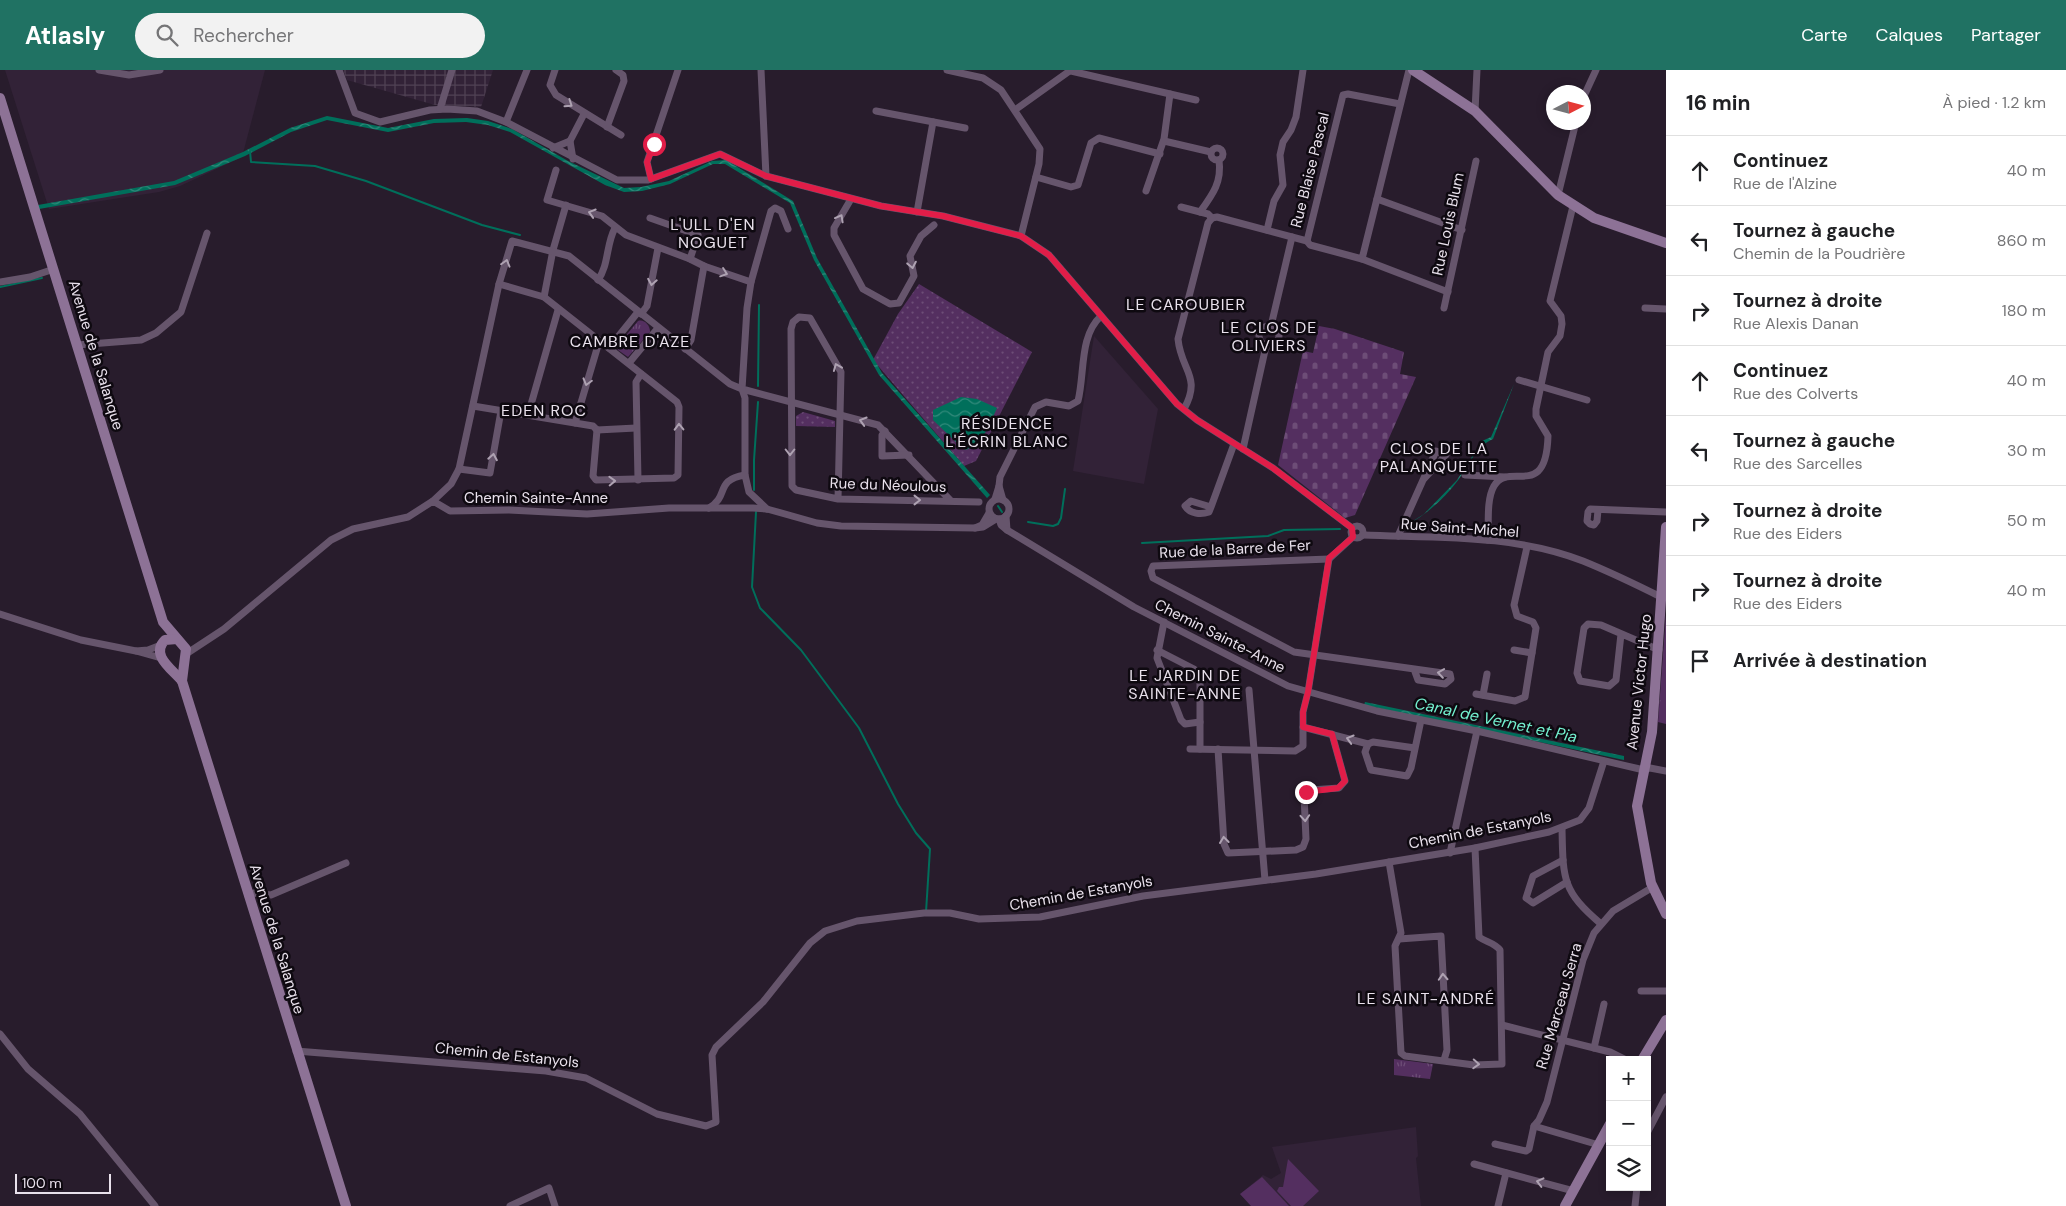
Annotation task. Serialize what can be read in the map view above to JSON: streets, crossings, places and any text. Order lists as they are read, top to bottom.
{
  "streets": {
    "main road": ["Avenue de la Salanque", "Avenue Victor Hugo"],
    "street": [
      "Rue Blaise Pascal",
      "Rue Louis Blum",
      "Rue du Néoulous",
      "Chemin Sainte-Anne",
      "Rue Saint-Michel",
      "Rue de la Barre de Fer",
      "Chemin de Estanyols",
      "Rue Marceau Serra"
    ]
  },
  "crossings": [
    ["Rue Blaise Pascal", "Rue Louis Blum"],
    ["Avenue de la Salanque", "Chemin de Estanyols"],
    ["Chemin Sainte-Anne", "Avenue Victor Hugo"],
    ["Chemin Sainte-Anne", "Chemin de Estanyols"],
    ["Rue Saint-Michel", "Avenue Victor Hugo"],
    ["Avenue Victor Hugo", "Rue Marceau Serra"]
  ],
  "districts": [
    "L'ULL D'EN NOGUET",
    "LE CAROUBIER",
    "LE CLOS DE OLIVIERS",
    "CAMBRE D'AZE",
    "EDEN ROC",
    "RÉSIDENCE L'ÉCRIN BLANC",
    "CLOS DE LA PALANQUETTE",
    "LE JARDIN DE SAINTE-ANNE",
    "LE SAINT-ANDRÉ"
  ],
  "water": ["Canal de Vernet et Pia"],
  "scale_bar": "100 m",
  "north": "right",
  "page": {
    "header": "Atlasly",
    "search": "Rechercher",
    "nav": ["Carte", "Calques", "Partager"],
    "heading": ["16 min", "À pied · 1.2 km"],
    "list": [
      ["Continuez", "Rue de l'Alzine", "40 m"],
      ["Tournez à gauche", "Chemin de la Poudrière", "860 m"],
      ["Tournez à droite", "Rue Alexis Danan", "180 m"],
      ["Continuez", "Rue des Colverts", "40 m"],
      ["Tournez à gauche", "Rue des Sarcelles", "30 m"],
      ["Tournez à droite", "Rue des Eiders", "50 m"],
      ["Tournez à droite", "Rue des Eiders", "40 m"],
      "Arrivée à destination"
    ],
    "map_buttons": ["+", "−"],
    "scale": "100 m"
  }
}
